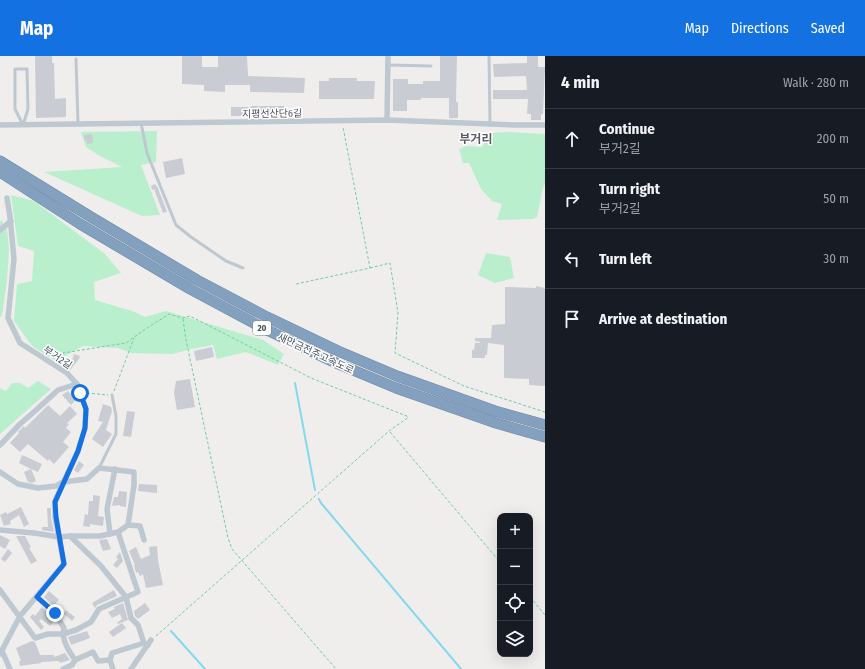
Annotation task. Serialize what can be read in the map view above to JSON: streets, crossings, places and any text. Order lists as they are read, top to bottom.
{
  "streets": {
    "highway": ["20", "새만금전주고속도로"],
    "street": ["지평선산단6길", "부거2길"]
  },
  "districts": ["부거리"],
  "page": {
    "header": "Map",
    "nav": ["Map", "Directions", "Saved"],
    "heading": ["4 min", "Walk · 280 m"],
    "list": [
      ["Continue", "부거2길", "200 m"],
      ["Turn right", "부거2길", "50 m"],
      ["Turn left", "30 m"],
      "Arrive at destination"
    ],
    "map_buttons": ["+", "−"]
  }
}
